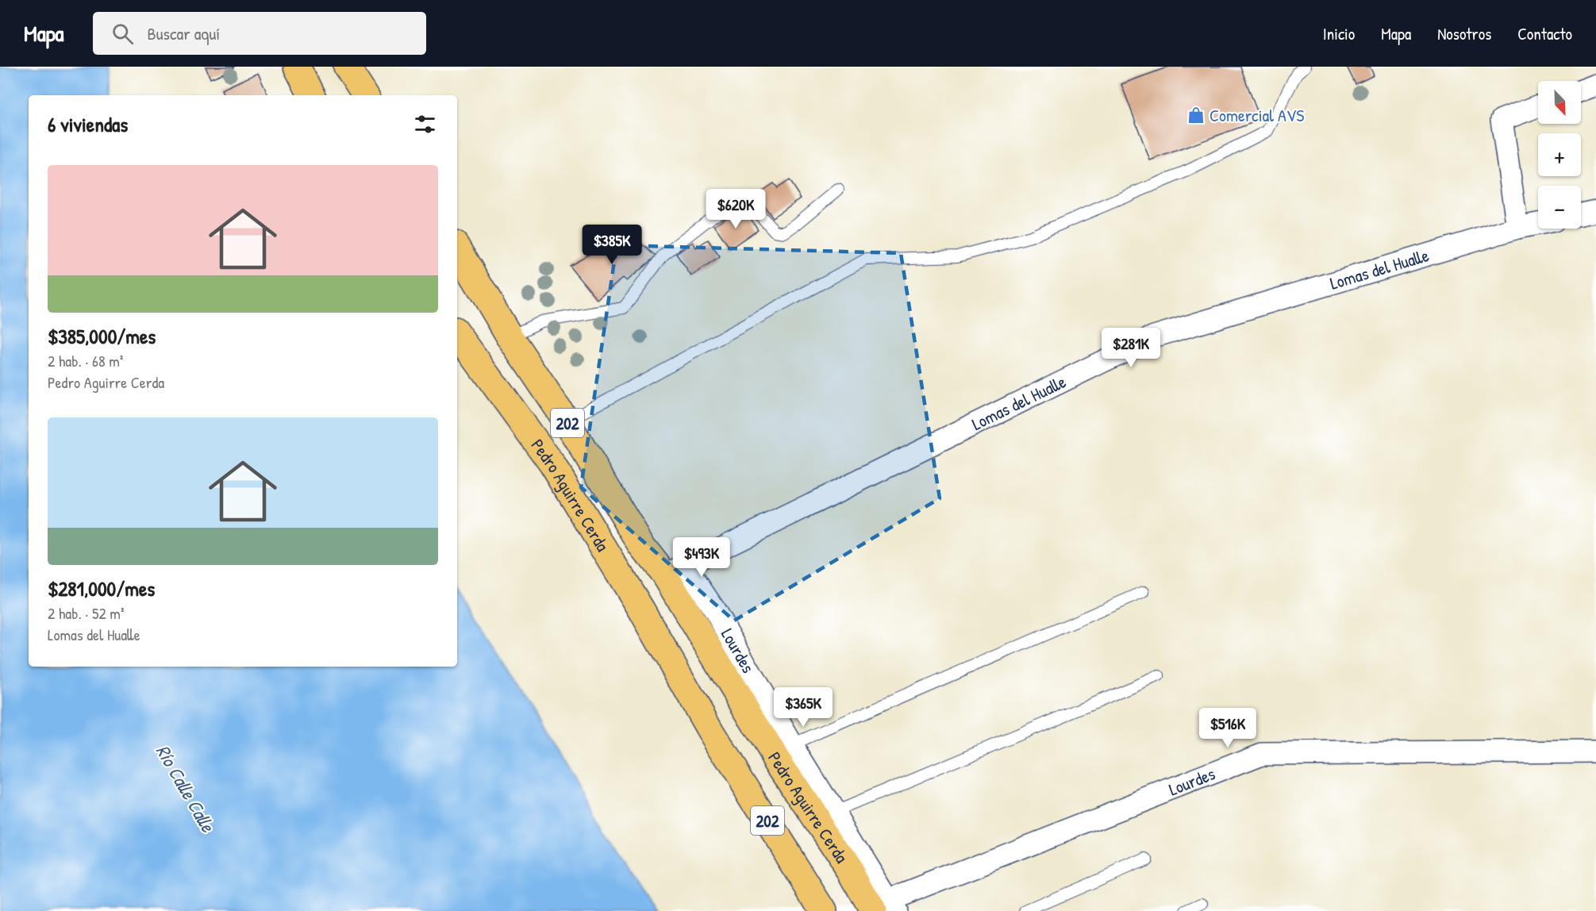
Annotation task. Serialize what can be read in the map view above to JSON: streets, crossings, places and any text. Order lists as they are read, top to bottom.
{
  "streets": {
    "highway": ["202", "Pedro Aguirre Cerda"],
    "street": ["Lomas del Hualle", "Lourdes"]
  },
  "crossings": [
    ["Lomas del Hualle", "Pedro Aguirre Cerda"],
    ["Lomas del Hualle", "Lourdes"],
    ["Pedro Aguirre Cerda", "Lourdes"]
  ],
  "water": ["Río Calle Calle"],
  "places": {
    "shop": ["Comercial AVS"]
  },
  "north": "bottom right",
  "page": {
    "header": "Mapa",
    "search": "Buscar aquí",
    "nav": [
      "Inicio",
      "Mapa",
      "Nosotros",
      "Contacto"
    ],
    "map_buttons": ["+", "−"],
    "heading": "6 viviendas",
    "list": [
      {
        "name": "$385,000/mes",
        "note": "2 hab. · 68 m² · Pedro Aguirre Cerda"
      },
      {
        "name": "$281,000/mes",
        "note": "2 hab. · 52 m² · Lomas del Hualle"
      }
    ],
    "price": [
      "$620K",
      "$385K",
      "$281K",
      "$493K",
      "$365K",
      "$516K"
    ]
  }
}
